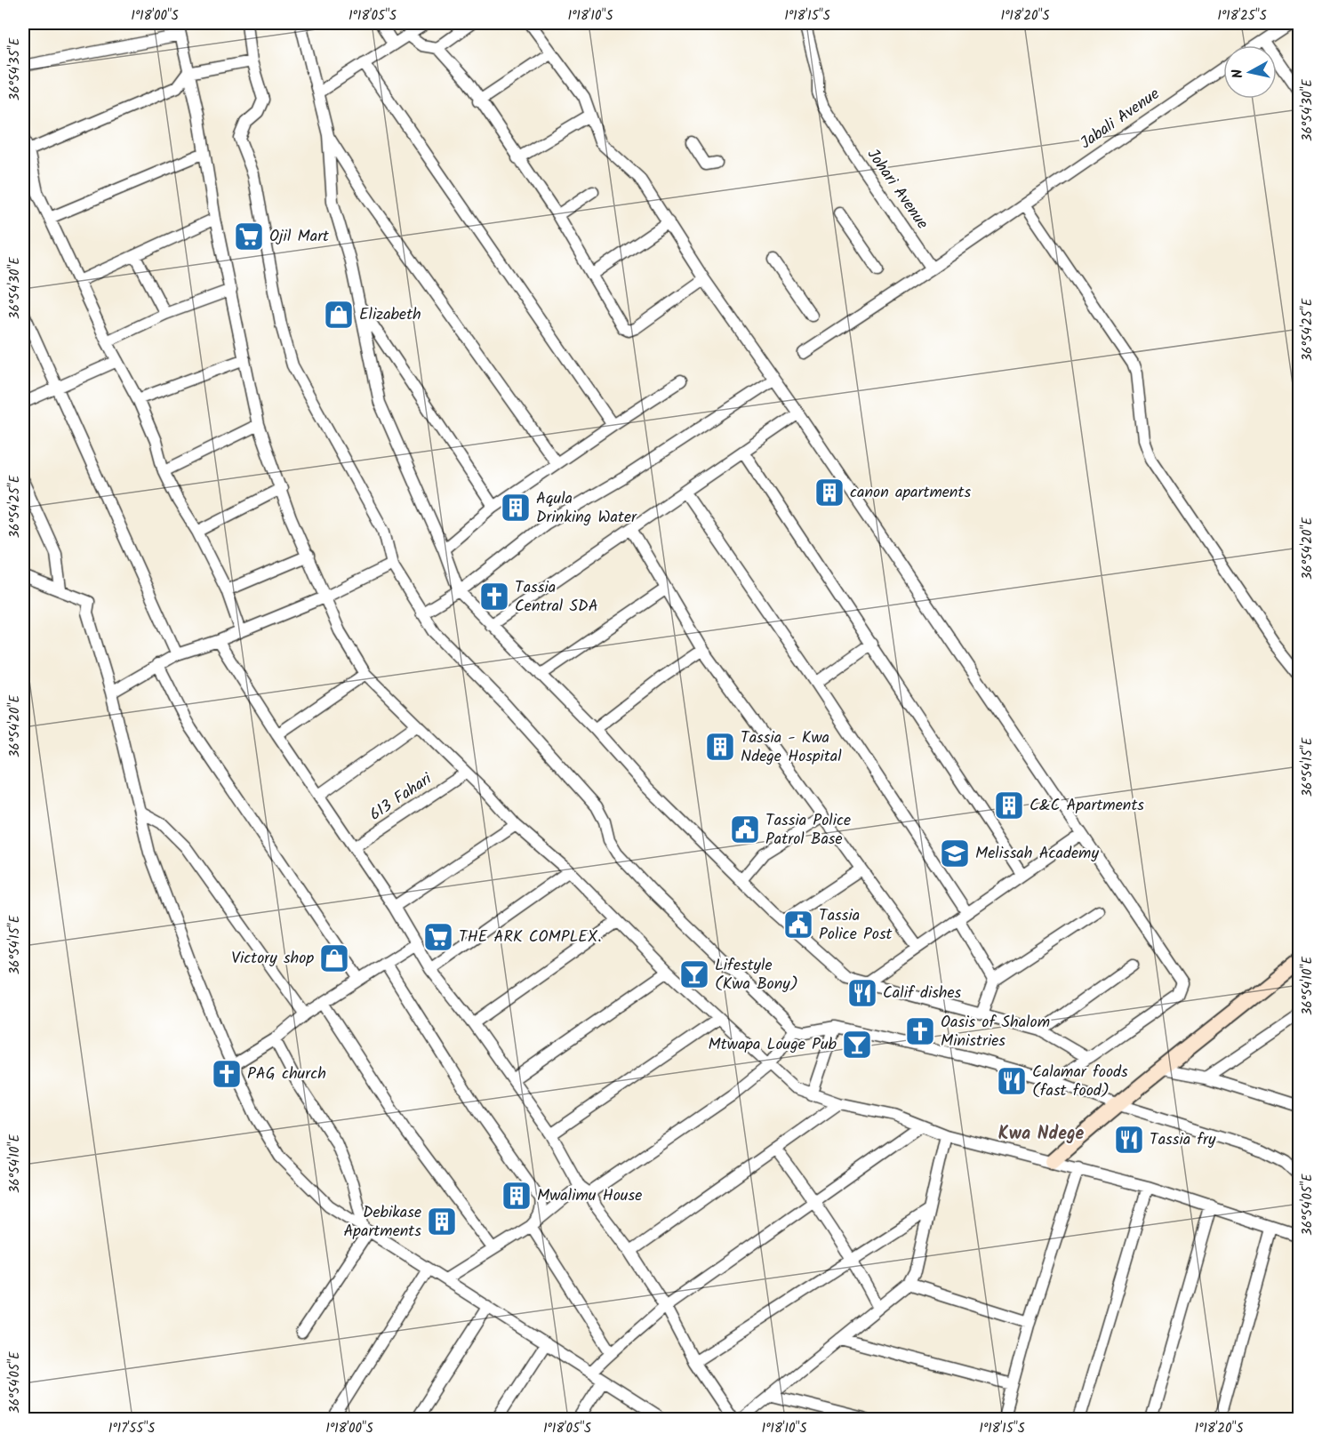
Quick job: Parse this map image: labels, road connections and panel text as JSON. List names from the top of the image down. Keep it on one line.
{"streets":{"street":["Jabali Avenue","Johari Avenue","613 Fahari"]},"districts":["Kwa Ndege"],"places":{"supermarket":["Ojil Mart","THE ARK COMPLEX."],"shop":["Elizabeth","Victory shop"],"building":["canon apartments","Aqula Drinking Water","Tassia - Kwa Ndege Hospital","C&C Apartments","Mwalimu House","Debikase Apartments"],"church":["Tassia Central SDA","Oasis of Shalom Ministries","PAG church"],"public building":["Tassia Police Patrol Base","Tassia Police Post"],"school or university":["Melissah Academy"],"bar":["Lifestyle (Kwa Bony)","Mtwapa Louge Pub"],"restaurant":["Calif dishes","Calamar foods (fast food)","Tassia fry"]},"north":"left","coordinates":["1°18'00\"S","1°18'05\"S","1°18'10\"S","1°18'15\"S","1°18'20\"S","1°18'25\"S","36°54'35\"E","36°54'30\"E","36°54'25\"E","36°54'20\"E","36°54'15\"E","36°54'10\"E","36°54'05\"E","1°17'55\"S"]}
